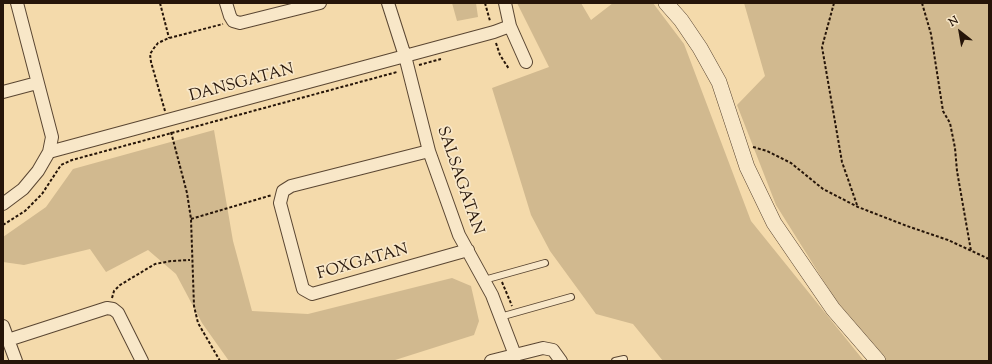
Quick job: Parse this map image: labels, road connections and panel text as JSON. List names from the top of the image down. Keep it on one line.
{"streets":{"street":["DANSGATAN","SALSAGATAN","FOXGATAN"]},"crossings":[["DANSGATAN","SALSAGATAN"],["SALSAGATAN","FOXGATAN"]],"north":"top left"}
